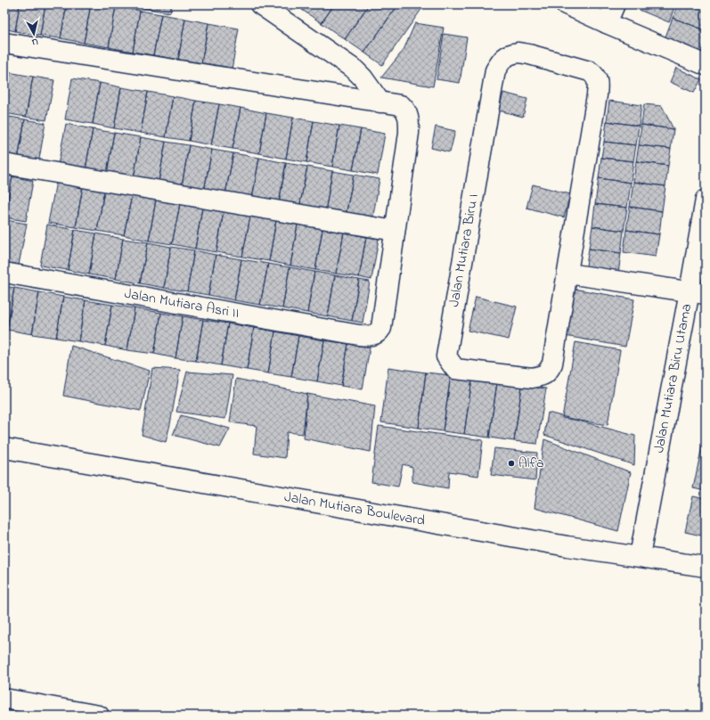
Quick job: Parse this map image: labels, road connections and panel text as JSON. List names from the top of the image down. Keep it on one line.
{"streets":{"street":["Jalan Mutiara Biru I","Jalan Mutiara Asri II","Jalan Mutiara Biru Utama","Jalan Mutiara Boulevard"]},"crossings":[["Jalan Mutiara Biru Utama","Jalan Mutiara Boulevard"]],"places":["Alfa"],"north":"bottom"}
